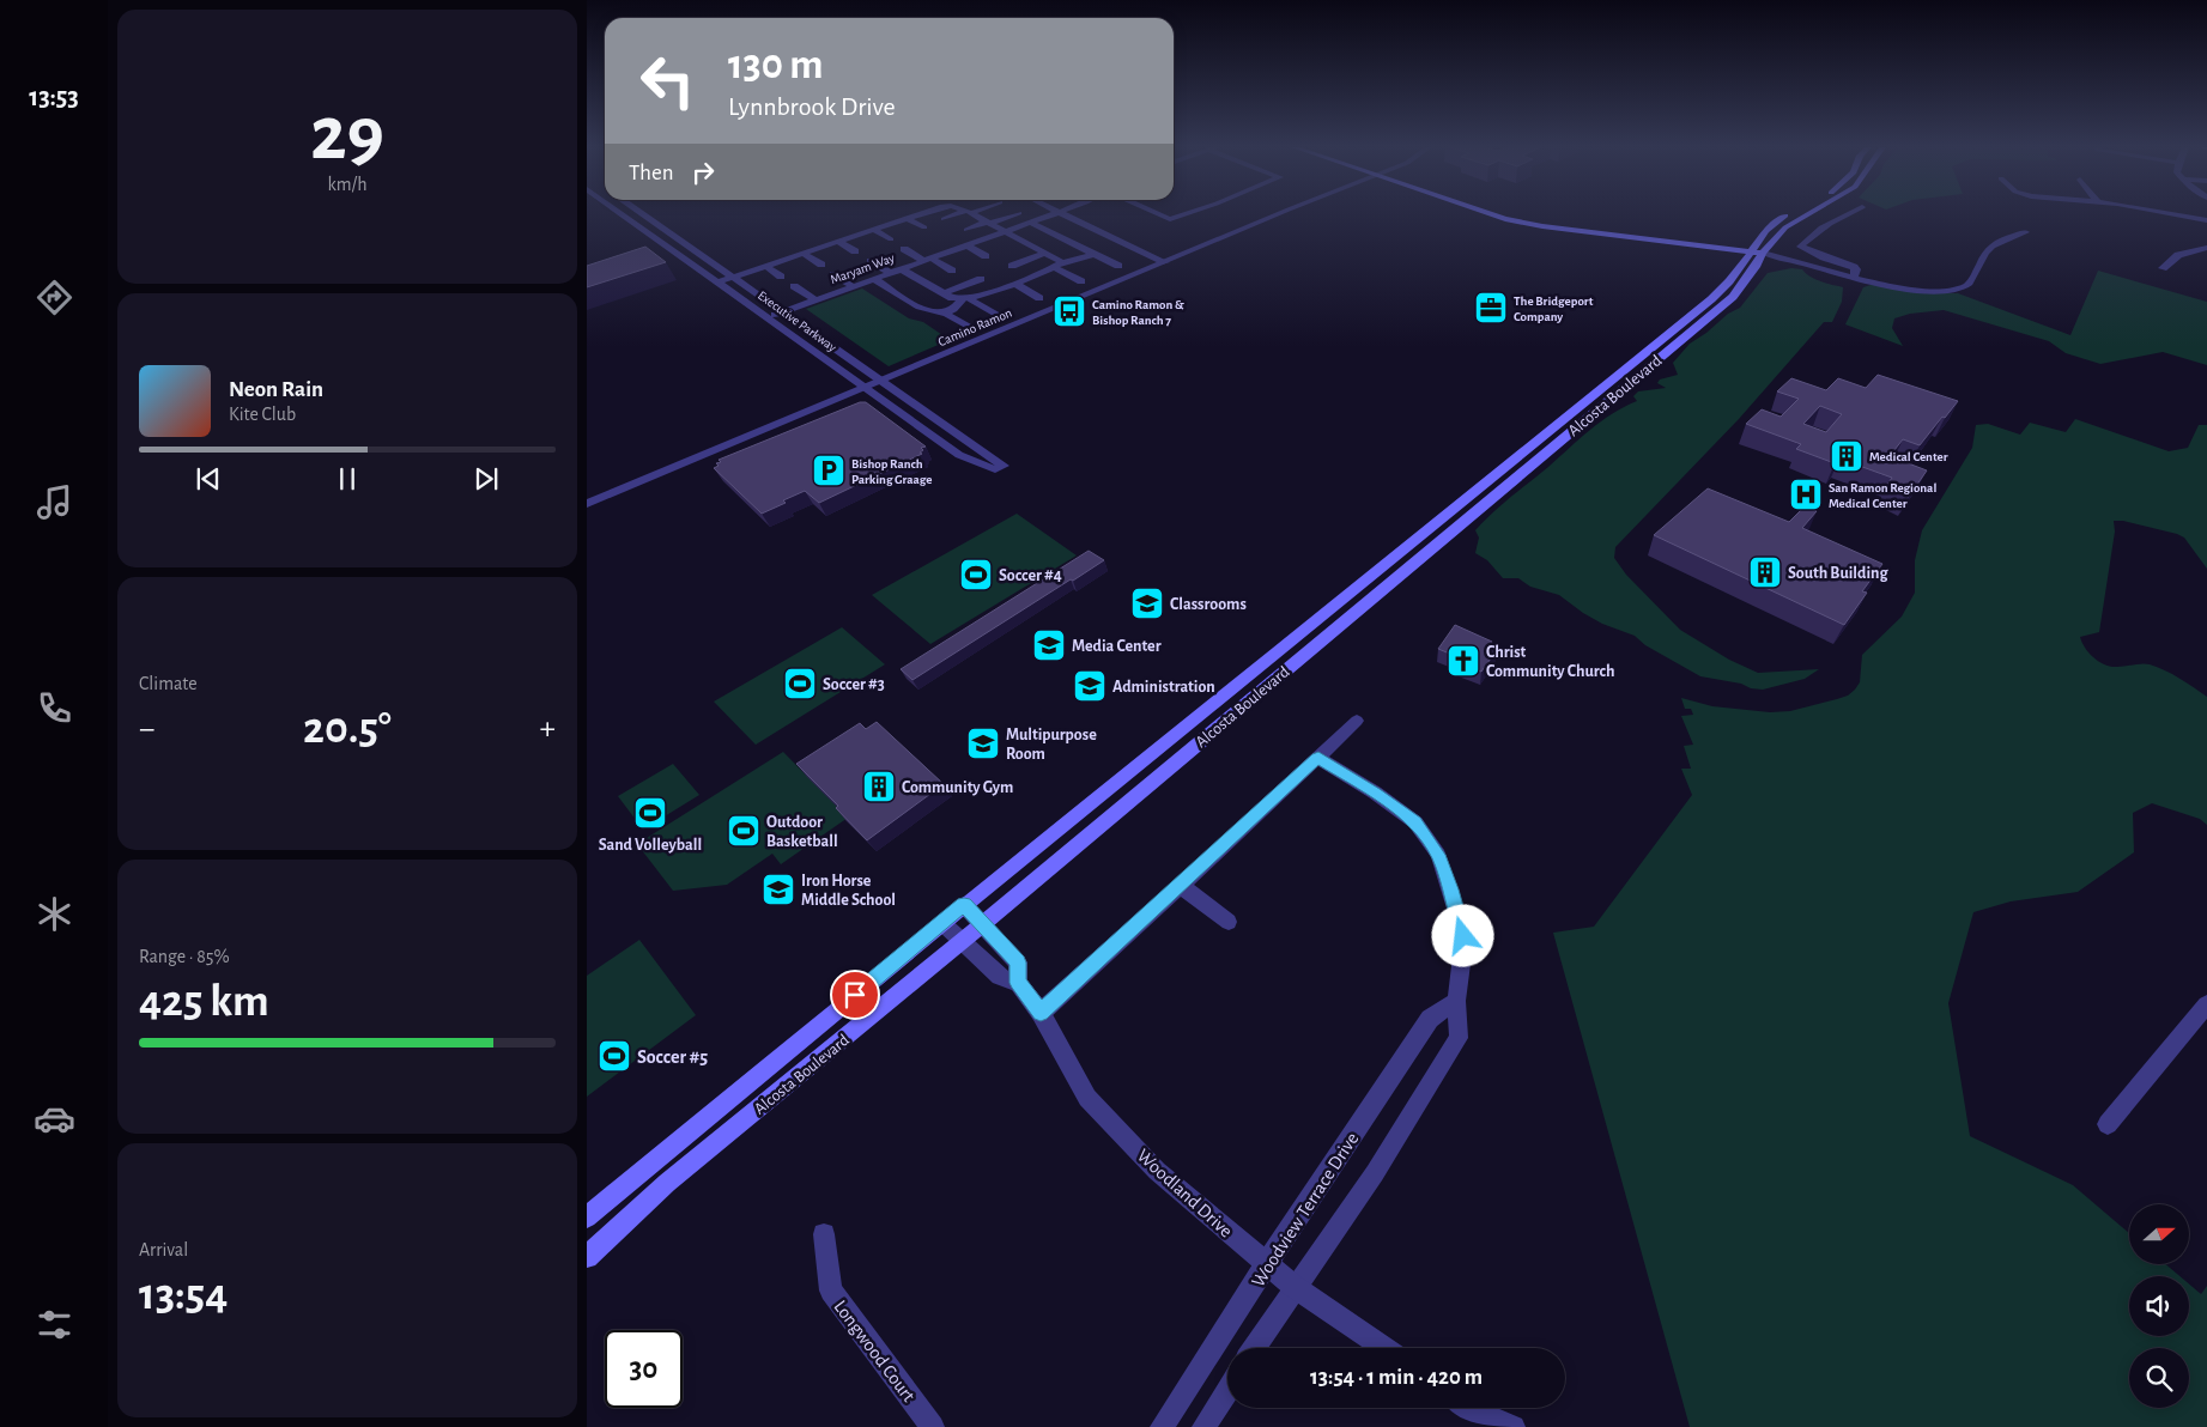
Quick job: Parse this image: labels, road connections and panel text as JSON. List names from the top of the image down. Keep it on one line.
{"streets":{"main road":["Alcosta Boulevard"],"street":["Maryam Way","Executive Parkway","Camino Ramon","Woodland Drive","Woodview Terrace Drive","Longwood Court"]},"crossings":[["Maryam Way","Executive Parkway"],["Executive Parkway","Camino Ramon"],["Alcosta Boulevard","Woodland Drive"],["Woodland Drive","Woodview Terrace Drive"]],"places":{"office":["The Bridgeport Company"],"bus stop":["Camino Ramon & Bishop Ranch 7"],"building":["Medical Center","South Building","Community Gym"],"parking":["Bishop Ranch Parking Graage"],"hospital":["San Ramon Regional Medical Center"],"sports":["Soccer #4","Soccer #3","Sand Volleyball","Outdoor Basketball","Soccer #5"],"school or university":["Classrooms","Media Center","Administration","Multipurpose Room","Iron Horse Middle School"],"church":["Christ Community Church"]},"north":"right","page":{"tabs":"13:53","tile":[["29","km/h"],"Climate",["Range · 85%","425 km"],["Arrival","13:54"]],"turn":["130 m","Lynnbrook Drive"],"then":"Then","song":["Neon Rain","Kite Club"],"heat":["−","20.5°","+"],"limit":"30","trip":"13:54 · 1 min · 420 m"}}
